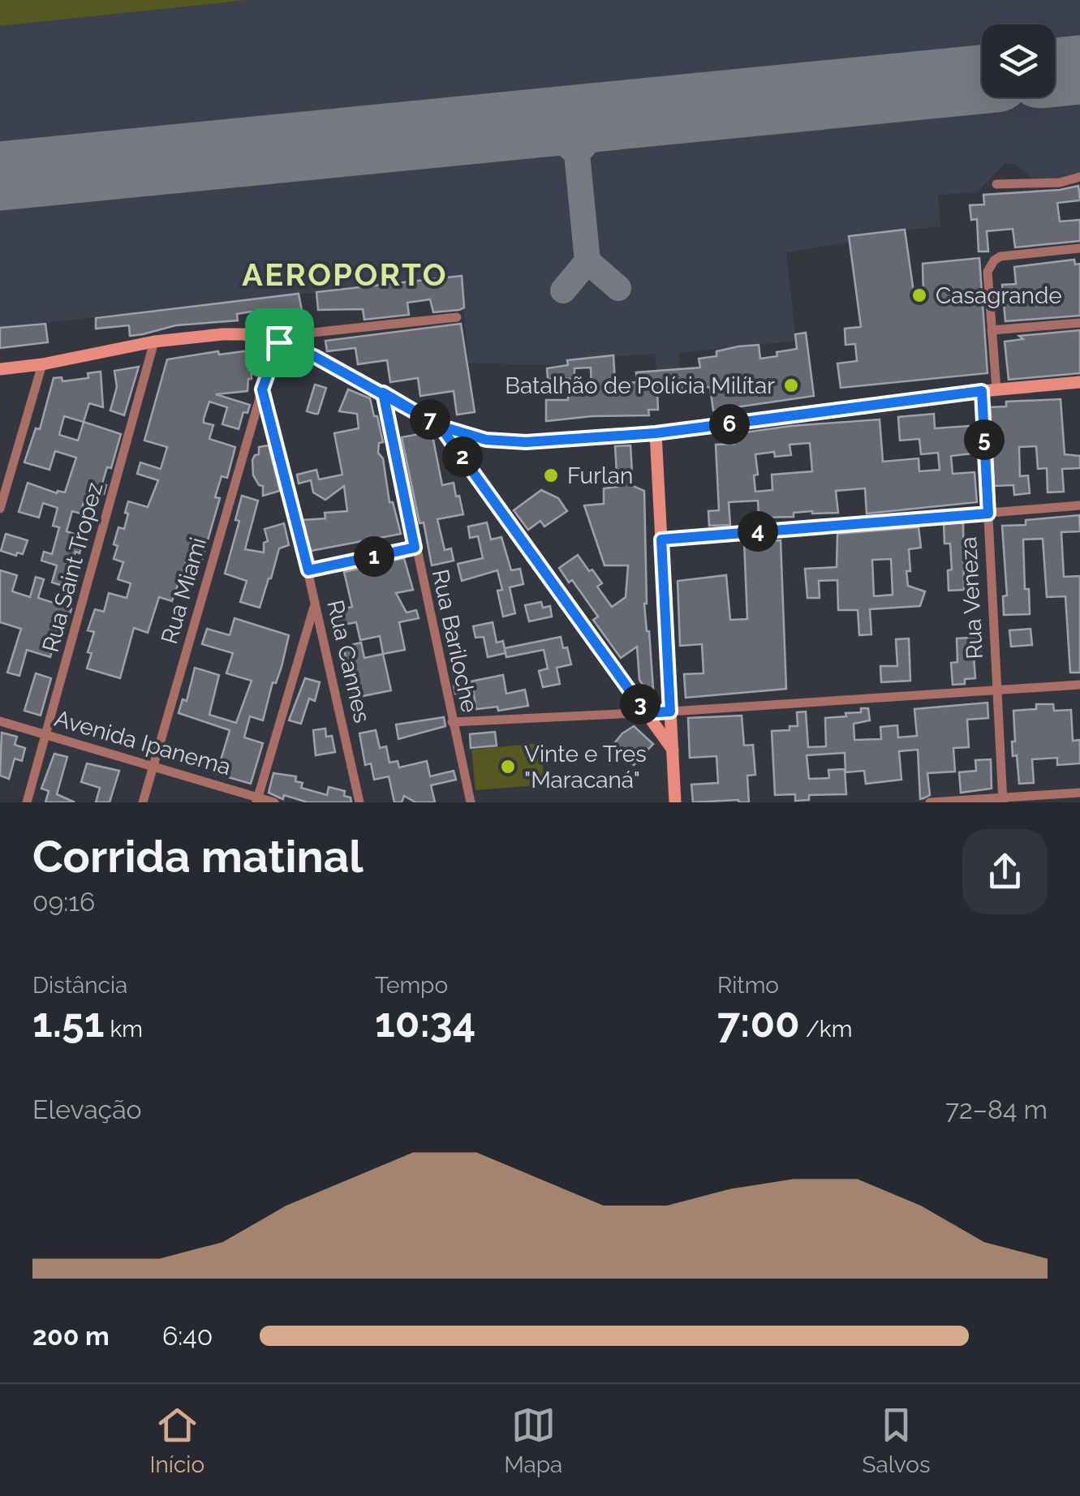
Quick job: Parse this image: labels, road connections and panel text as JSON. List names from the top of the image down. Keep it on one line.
{"streets":{"street":["Rua Saint Tropez","Rua Miami","Rua Veneza","Rua Bariloche","Rua Cannes","Avenida Ipanema"]},"crossings":[["Rua Saint Tropez","Avenida Ipanema"],["Rua Miami","Rua Cannes"],["Rua Miami","Avenida Ipanema"]],"districts":["AEROPORTO"],"places":["Casagrande","Batalhão de Polícia Milítar","Furlan","Vinte e Tres \"Maracaná\""],"page":{"pins":["7","6","5","2","4","1","3"],"heading":["Corrida matinal","09:16"],"stats":[["Distância","1.51 km"],["Tempo","10:34"],["Ritmo","7:00 /km"]],"chart":["Elevação","72–84 m"],"list":[{"name":"200 m","note":"6:40"}],"tabs":["Início","Mapa","Salvos"]}}
